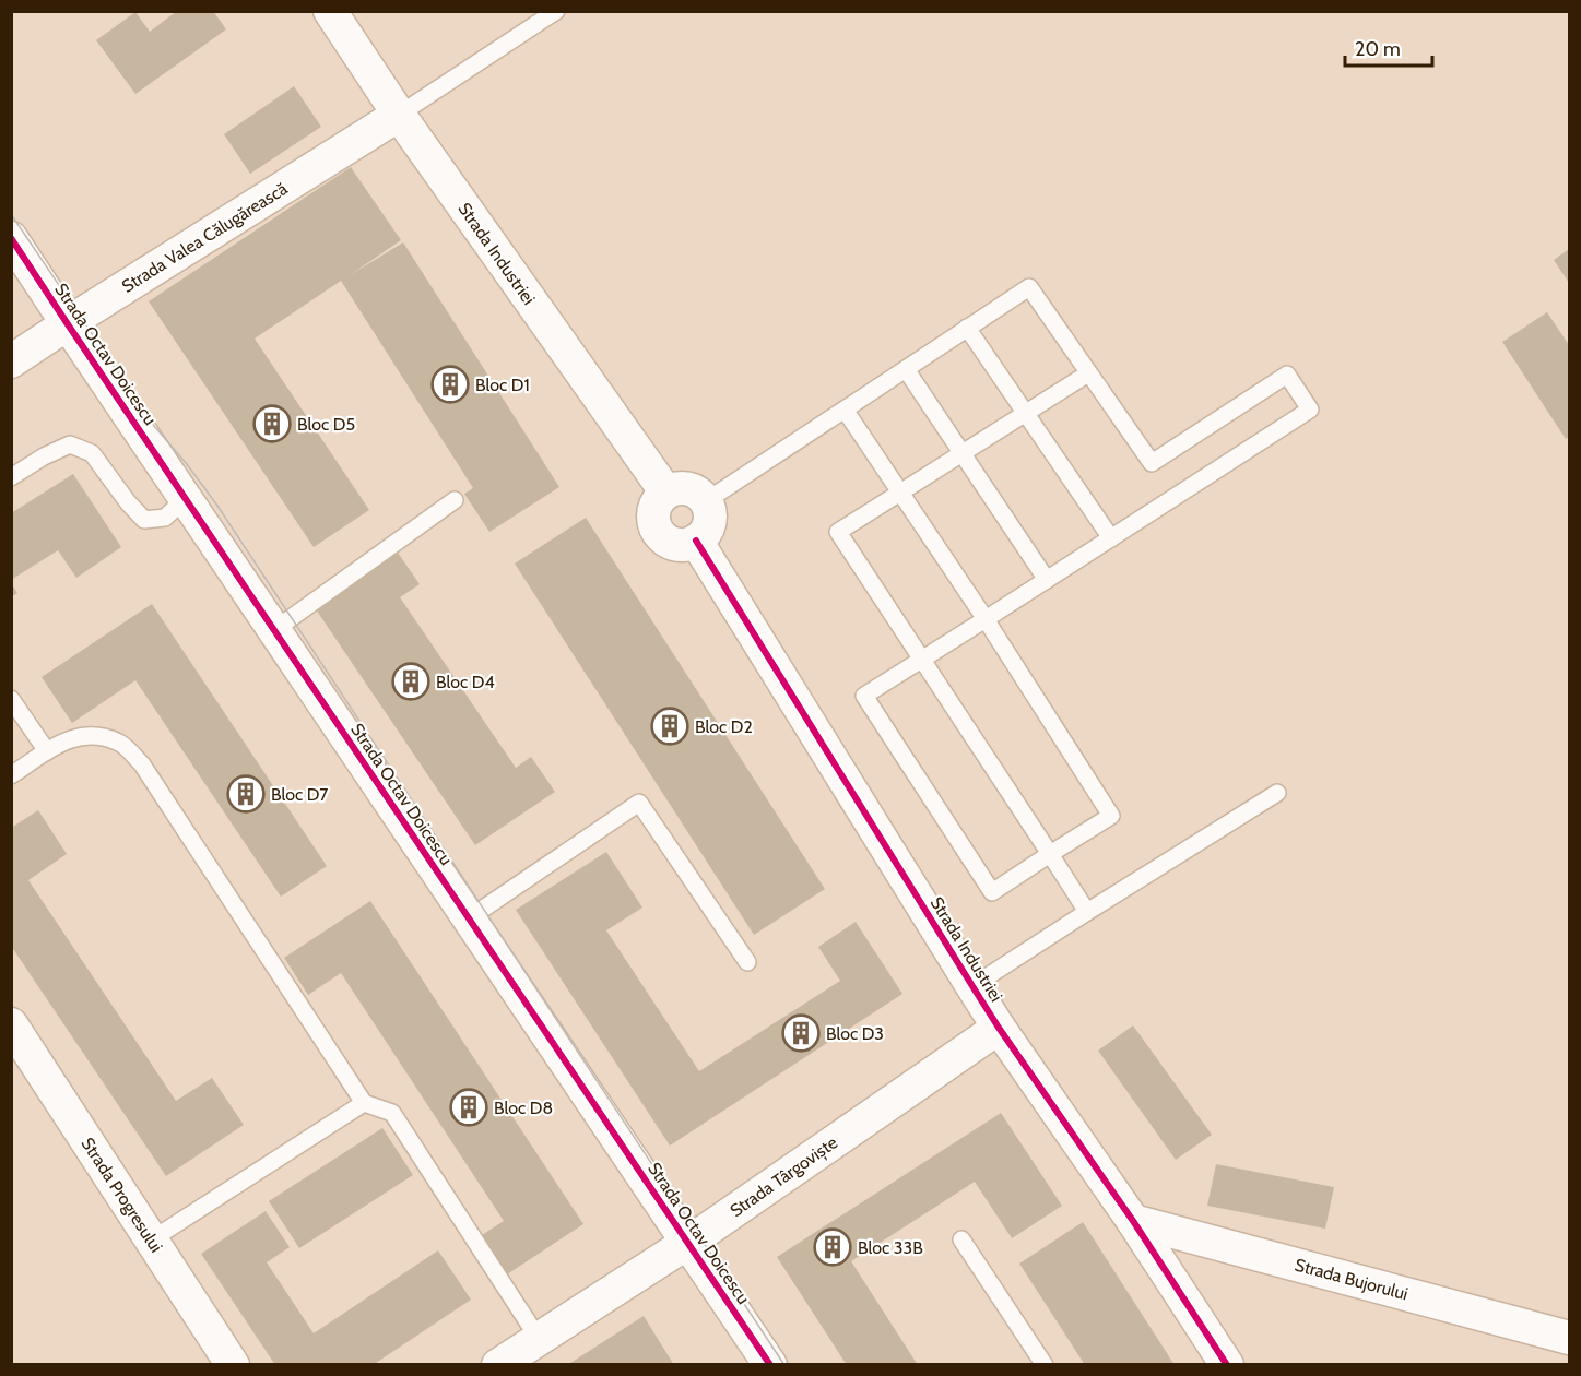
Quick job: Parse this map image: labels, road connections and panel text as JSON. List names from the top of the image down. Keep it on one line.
{"streets":{"street":["Strada Valea Călugărească","Strada Industriei","Strada Octav Doicescu","Strada Târgoviște","Strada Progresului","Strada Bujorului"]},"crossings":[["Strada Valea Călugărească","Strada Industriei"],["Strada Valea Călugărească","Strada Octav Doicescu"],["Strada Industriei","Strada Târgoviște"],["Strada Industriei","Strada Bujorului"],["Strada Octav Doicescu","Strada Târgoviște"]],"places":{"building":["Bloc D1","Bloc D5","Bloc D4","Bloc D2","Bloc D7","Bloc D3","Bloc D8","Bloc 33B"]},"scale_bar":"20 m"}
